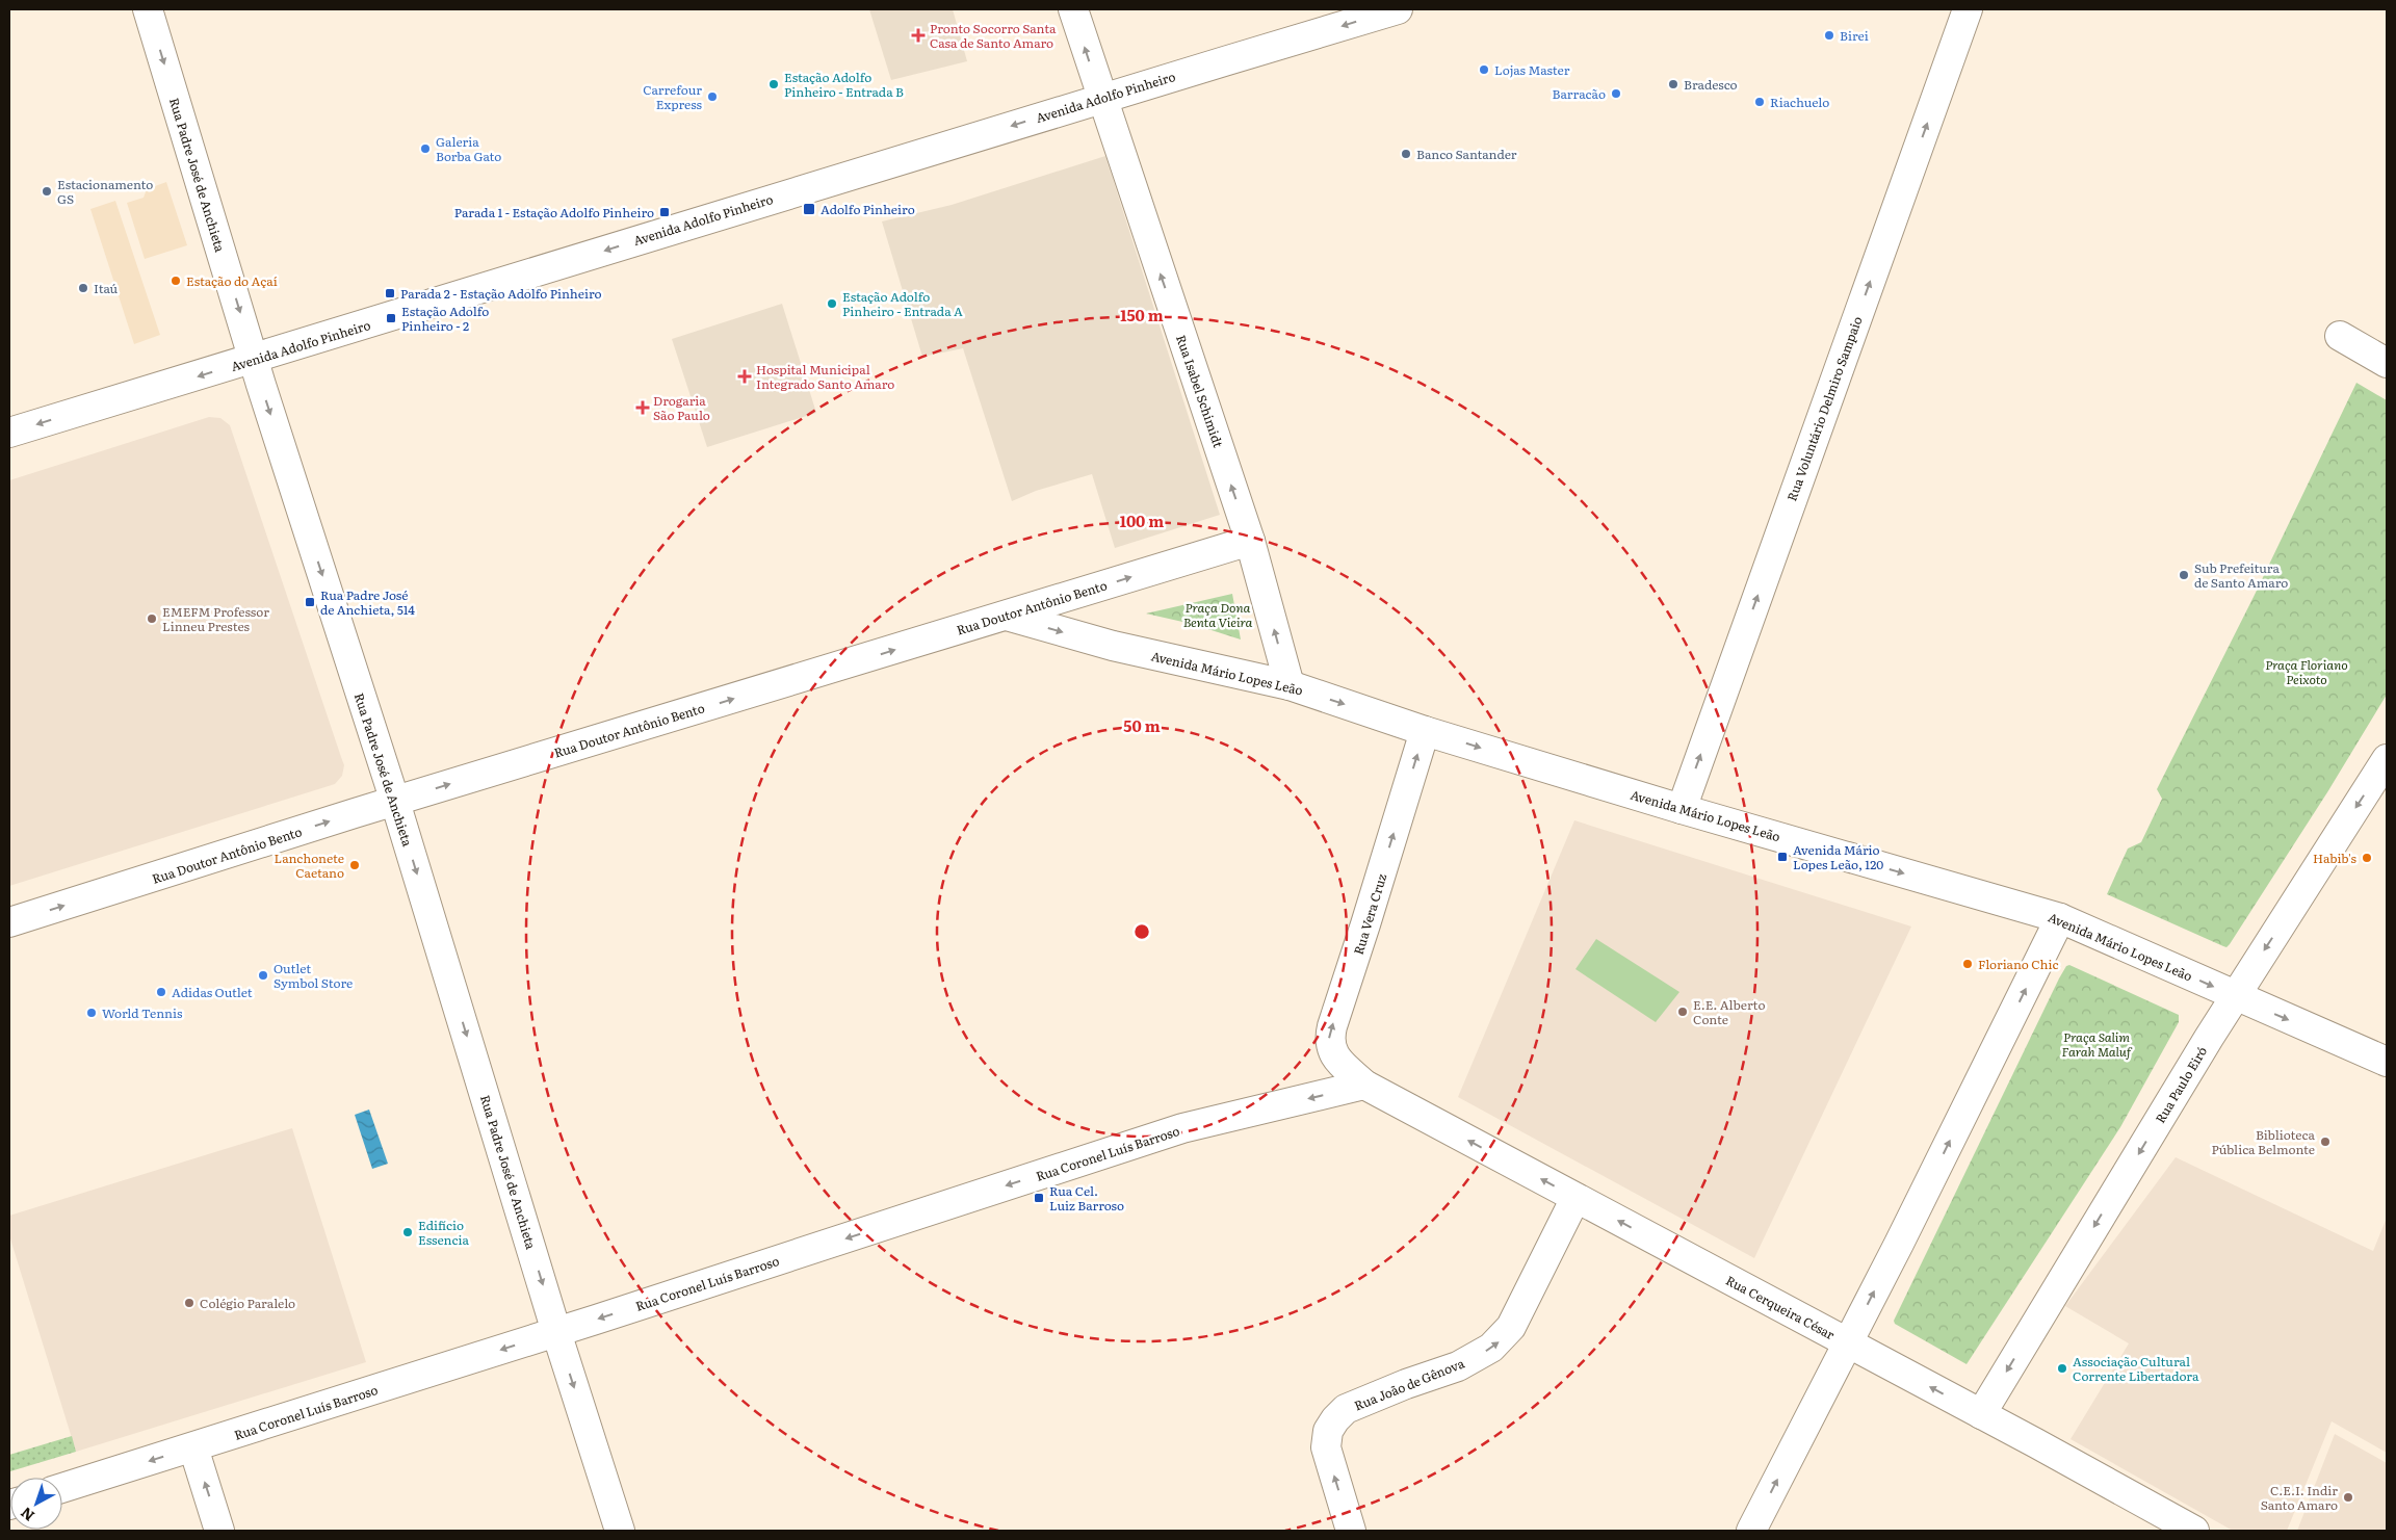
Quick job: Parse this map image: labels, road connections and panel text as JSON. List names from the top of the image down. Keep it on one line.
{"streets":{"street":["Avenida Adolfo Pinheiro","Rua Padre José de Anchieta","Rua Isabel Schimidt","Rua Voluntário Delmiro Sampaio","Rua Doutor Antônio Bento","Avenida Mário Lopes Leão","Rua Vera Cruz","Rua Paulo Eiró","Rua Coronel Luís Barroso","Rua Cerqueira César","Rua João de Gênova"]},"crossings":[["Avenida Adolfo Pinheiro","Rua Padre José de Anchieta"],["Avenida Adolfo Pinheiro","Rua Isabel Schimidt"],["Rua Padre José de Anchieta","Rua Doutor Antônio Bento"],["Rua Padre José de Anchieta","Rua Coronel Luís Barroso"],["Rua Isabel Schimidt","Rua Doutor Antônio Bento"],["Rua Isabel Schimidt","Avenida Mário Lopes Leão"],["Rua Voluntário Delmiro Sampaio","Avenida Mário Lopes Leão"],["Rua Doutor Antônio Bento","Avenida Mário Lopes Leão"],["Avenida Mário Lopes Leão","Rua Vera Cruz"],["Avenida Mário Lopes Leão","Rua Paulo Eiró"],["Rua Vera Cruz","Rua Coronel Luís Barroso"],["Rua Vera Cruz","Rua Cerqueira César"],["Rua Paulo Eiró","Rua Cerqueira César"],["Rua Coronel Luís Barroso","Rua Cerqueira César"],["Rua Cerqueira César","Rua João de Gênova"]],"one_way":["Avenida Adolfo Pinheiro","Rua Padre José de Anchieta","Rua Isabel Schimidt","Rua Voluntário Delmiro Sampaio","Rua Doutor Antônio Bento","Avenida Mário Lopes Leão","Rua Vera Cruz","Rua Coronel Luís Barroso","Rua Cerqueira César","Rua João de Gênova"],"parks":["Praça Dona Benta Vieira","Praça Floriano Peixoto","Praça Salim Farah Maluf"],"places":{"health":["Pronto Socorro Santa Casa de Santo Amaro","Hospital Municipal Integrado Santo Amaro","Drogaria São Paulo"],"other":["Birei","Lojas Master","Estação Adolfo Pinheiro - Entrada B","Bradesco","Barracão","Carrefour Express","Riachuelo","Galeria Borba Gato","Banco Santander","Estacionamento GS","Estação do Açaí","Itaú","Estação Adolfo Pinheiro - Entrada A","Sub Prefeitura de Santo Amaro","EMEFM Professor Linneu Prestes","Habib's","Lanchonete Caetano","Floriano Chic","Outlet Symbol Store","Adidas Outlet","E.E. Alberto Conte","World Tennis","Biblioteca Pública Belmonte","Edifício Essencia","Colégio Paralelo","Associação Cultural Corrente Libertadora","C.E.I. Indir Santo Amaro"],"transit":["Adolfo Pinheiro","Parada 1 - Estação Adolfo Pinheiro","Parada 2 - Estação Adolfo Pinheiro","Estação Adolfo Pinheiro - 2","Rua Padre José de Anchieta, 514","Avenida Mário Lopes Leão, 120","Rua Cel. Luiz Barroso"]},"north":"bottom left","rings":["150 m","100 m","50 m"]}
